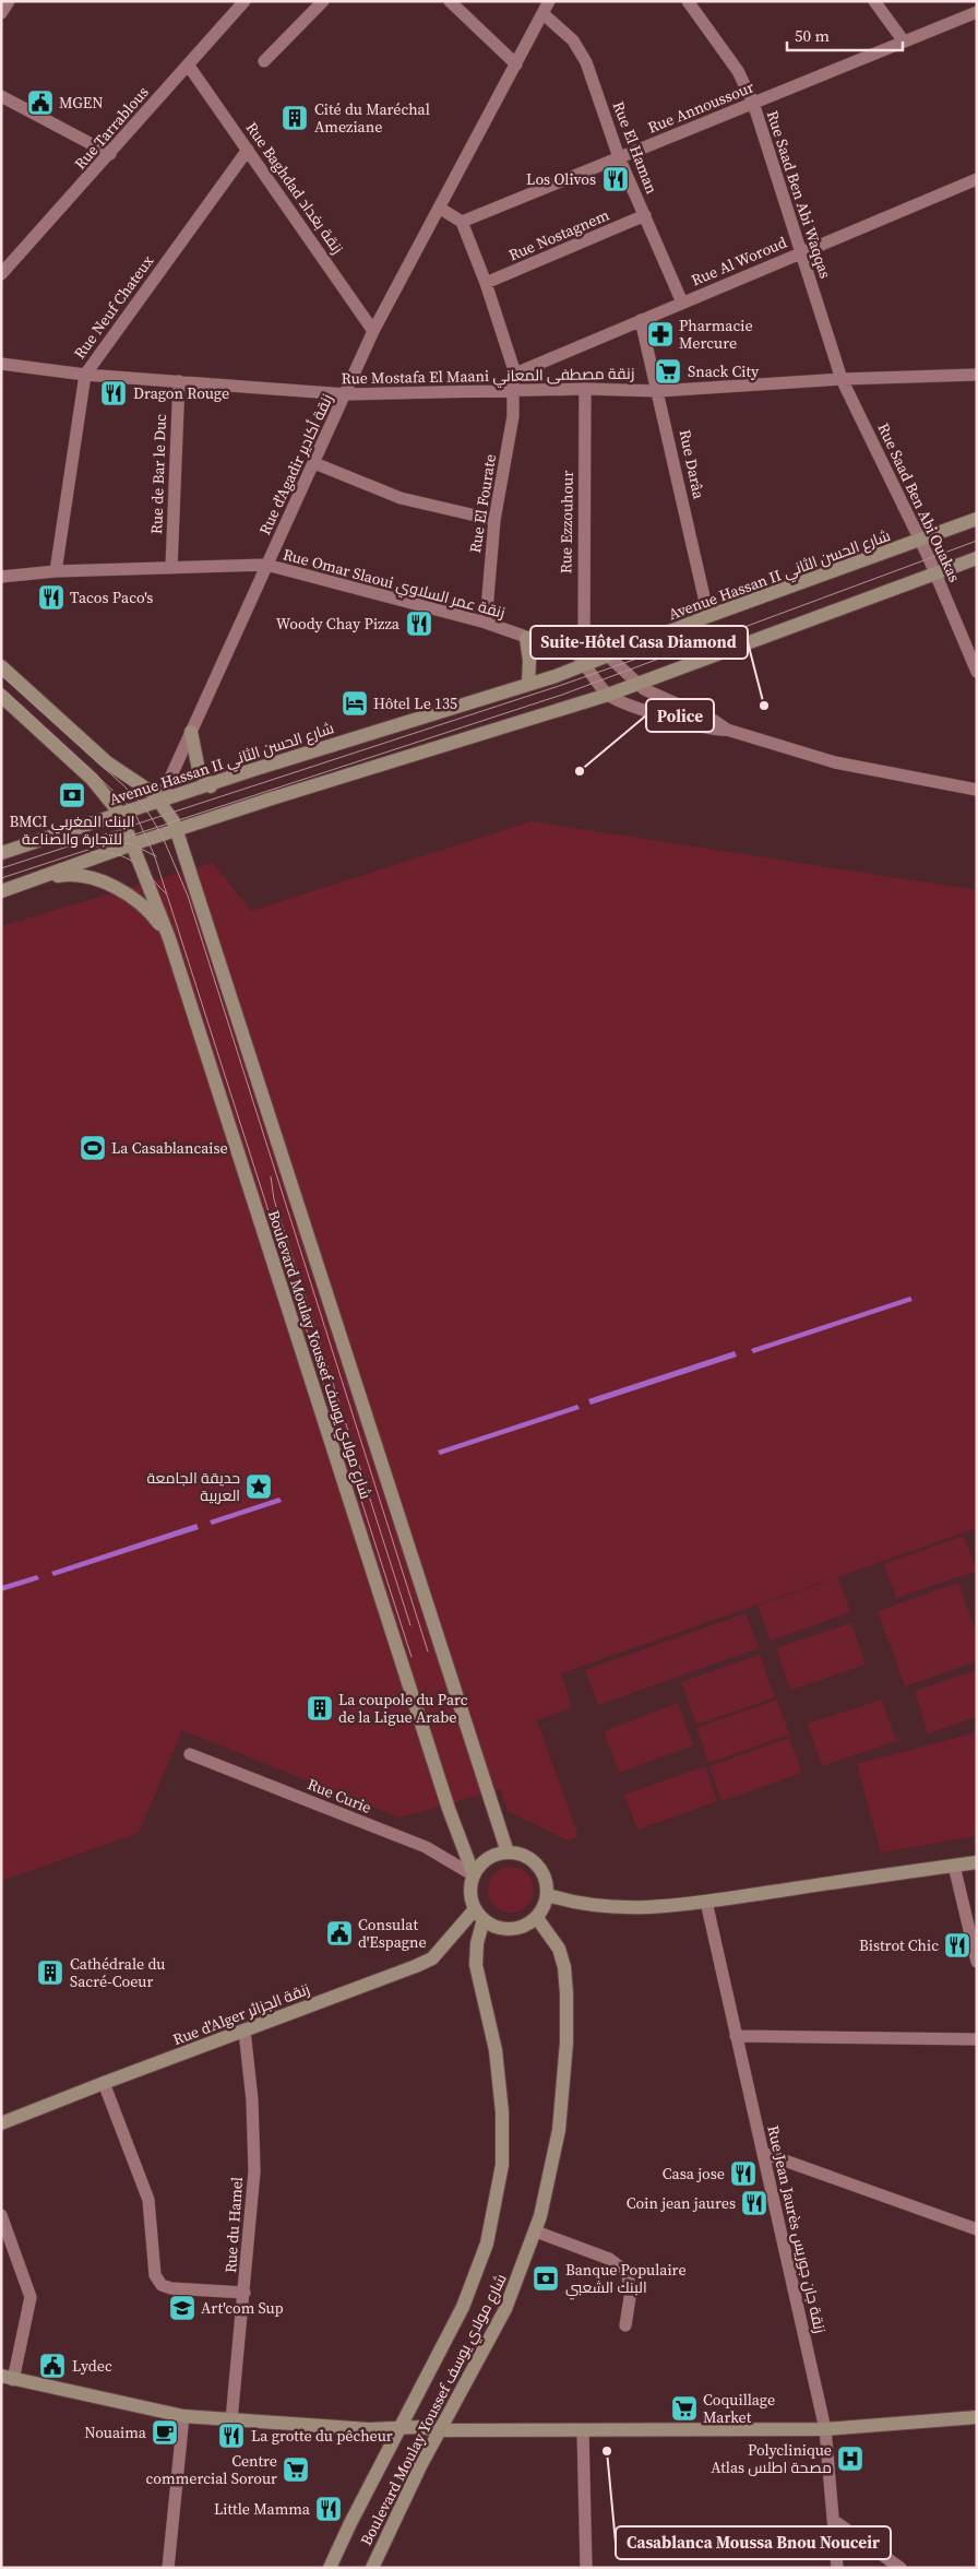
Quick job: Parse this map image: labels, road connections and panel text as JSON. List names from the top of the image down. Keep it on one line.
{"streets":{"main road":["Avenue Hassan II شارع الحسن الثاني","Boulevard Moulay Youssef شارع مولاي يوسف","Rue d'Alger زنقة الجزائر"],"street":["Rue Annoussour","Rue Tarrablous","Rue El Haman","Rue Baghdad زنقة بغداد","Rue Saad Ben Abi Waqqas","Rue Nostagnem","Rue Al Woroud","Rue Neuf Chateux","Rue Mostafa El Maani زنقة مصطفى المعاني","Rue d'Agadir زنقة أكادير","Rue Darâa","Rue de Bar le Duc","Rue Saad Ben Abi Ouakas","Rue El Fourate","Rue Ezzouhour","Rue Omar Slaoui زنقة عمر السلاوي","Rue Curie","Rue du Hamel","Rue Jean Jaurès زنقة جان جوريس"]},"crossings":[["Rue Annoussour","Rue El Haman"],["Rue Annoussour","Rue Saad Ben Abi Waqqas"],["Rue Tarrablous","Rue Baghdad زنقة بغداد"],["Rue El Haman","Rue Nostagnem"],["Rue El Haman","Rue Al Woroud"],["Rue El Haman","Rue d'Agadir زنقة أكادير"],["Rue Baghdad زنقة بغداد","Rue Neuf Chateux"],["Rue Baghdad زنقة بغداد","Rue d'Agadir زنقة أكادير"],["Rue Saad Ben Abi Waqqas","Rue Al Woroud"],["Rue Saad Ben Abi Waqqas","Rue Mostafa El Maani زنقة مصطفى المعاني"],["Rue Saad Ben Abi Waqqas","Rue Saad Ben Abi Ouakas"],["Rue Al Woroud","Rue Darâa"],["Rue Al Woroud","Rue El Fourate"],["Rue Neuf Chateux","Rue Mostafa El Maani زنقة مصطفى المعاني"],["Rue Neuf Chateux","Rue Omar Slaoui زنقة عمر السلاوي"],["Rue Mostafa El Maani زنقة مصطفى المعاني","Rue d'Agadir زنقة أكادير"],["Rue Mostafa El Maani زنقة مصطفى المعاني","Rue Darâa"],["Rue Mostafa El Maani زنقة مصطفى المعاني","Rue de Bar le Duc"],["Rue Mostafa El Maani زنقة مصطفى المعاني","Rue Saad Ben Abi Ouakas"],["Rue Mostafa El Maani زنقة مصطفى المعاني","Rue El Fourate"],["Rue Mostafa El Maani زنقة مصطفى المعاني","Rue Ezzouhour"],["Rue d'Agadir زنقة أكادير","Avenue Hassan II شارع الحسن الثاني"],["Rue d'Agadir زنقة أكادير","Rue Omar Slaoui زنقة عمر السلاوي"],["Rue d'Agadir زنقة أكادير","Boulevard Moulay Youssef شارع مولاي يوسف"],["Rue Darâa","Avenue Hassan II شارع الحسن الثاني"],["Rue de Bar le Duc","Rue Omar Slaoui زنقة عمر السلاوي"],["Rue Saad Ben Abi Ouakas","Avenue Hassan II شارع الحسن الثاني"],["Rue El Fourate","Rue Omar Slaoui زنقة عمر السلاوي"],["Rue Ezzouhour","Avenue Hassan II شارع الحسن الثاني"],["Rue Ezzouhour","Rue Omar Slaoui زنقة عمر السلاوي"],["Avenue Hassan II شارع الحسن الثاني","Rue Omar Slaoui زنقة عمر السلاوي"],["Avenue Hassan II شارع الحسن الثاني","Boulevard Moulay Youssef شارع مولاي يوسف"],["Boulevard Moulay Youssef شارع مولاي يوسف","Rue Curie"],["Boulevard Moulay Youssef شارع مولاي يوسف","Rue d'Alger زنقة الجزائر"],["Rue Curie","Rue d'Alger زنقة الجزائر"],["Rue d'Alger زنقة الجزائر","Rue du Hamel"]],"places":{"public building":["MGEN","Consulat d'Espagne","Lydec"],"building":["Cité du Maréchal Ameziane","La coupole du Parc de la Ligue Arabe","Cathédrale du Sacré-Coeur"],"restaurant":["Los Olivos","Dragon Rouge","Tacos Paco's","Woody Chay Pizza","Bistrot Chic","Casa jose","Coin jean jaures","La grotte du pêcheur","Little Mamma"],"pharmacy":["Pharmacie Mercure"],"supermarket":["Snack City","Coquillage Market","Centre commercial Sorour"],"hotel":["Hôtel Le 135"],"other":["Suite-Hôtel Casa Diamond","Police","Casablanca Moussa Bnou Nouceir"],"bank":["BMCI البنك المغربي للتجارة والصناعة","Banque Populaire البنك الشعبي"],"sports":["La Casablancaise"],"place":["حديقة الجامعة العربية"],"school or university":["Art'com Sup"],"cafe":["Nouaima"],"hospital":["Polyclinique Atlas مصحة اطلس"]},"scale_bar":"50 m"}
